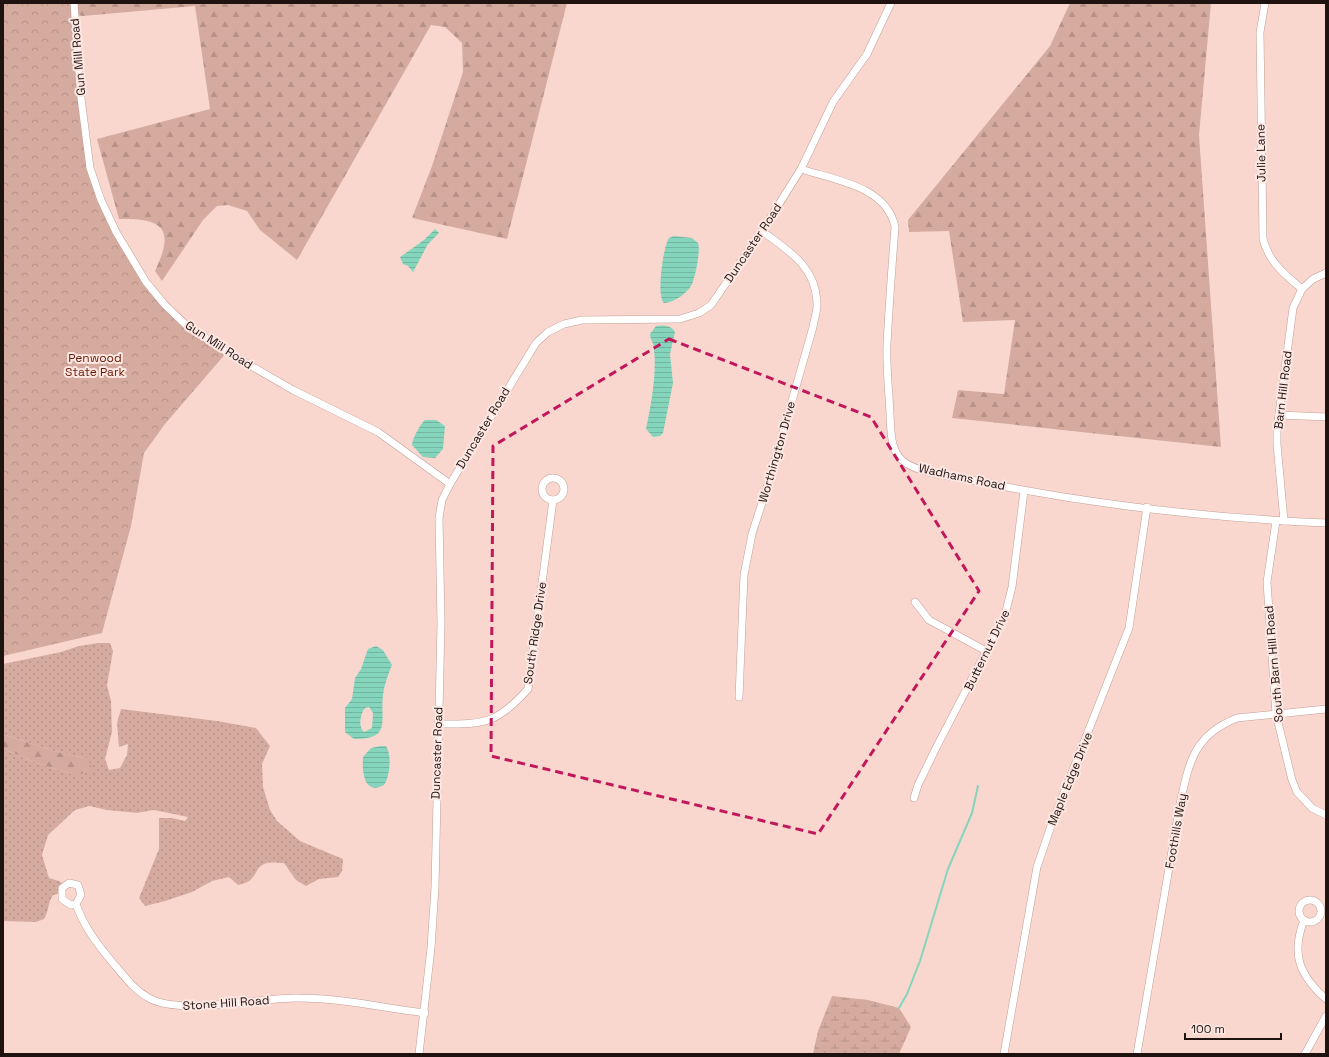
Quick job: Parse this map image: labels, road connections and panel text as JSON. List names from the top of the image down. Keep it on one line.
{"streets":{"street":["Gun Mill Road","Julie Lane","Duncaster Road","Barn Hill Road","Worthington Drive","Wadhams Road","South Ridge Drive","Butternut Drive","South Barn Hill Road","Maple Edge Drive","Foothills Way","Stone Hill Road"]},"crossings":[["Gun Mill Road","Duncaster Road"],["Julie Lane","Barn Hill Road"],["Duncaster Road","Worthington Drive"],["Duncaster Road","Wadhams Road"],["Duncaster Road","South Ridge Drive"],["Duncaster Road","Stone Hill Road"],["Barn Hill Road","Wadhams Road"],["Barn Hill Road","South Barn Hill Road"],["Wadhams Road","Butternut Drive"],["Wadhams Road","South Barn Hill Road"],["Wadhams Road","Maple Edge Drive"],["South Barn Hill Road","Foothills Way"]],"parks":["Penwood State Park"],"scale_bar":"100 m"}
